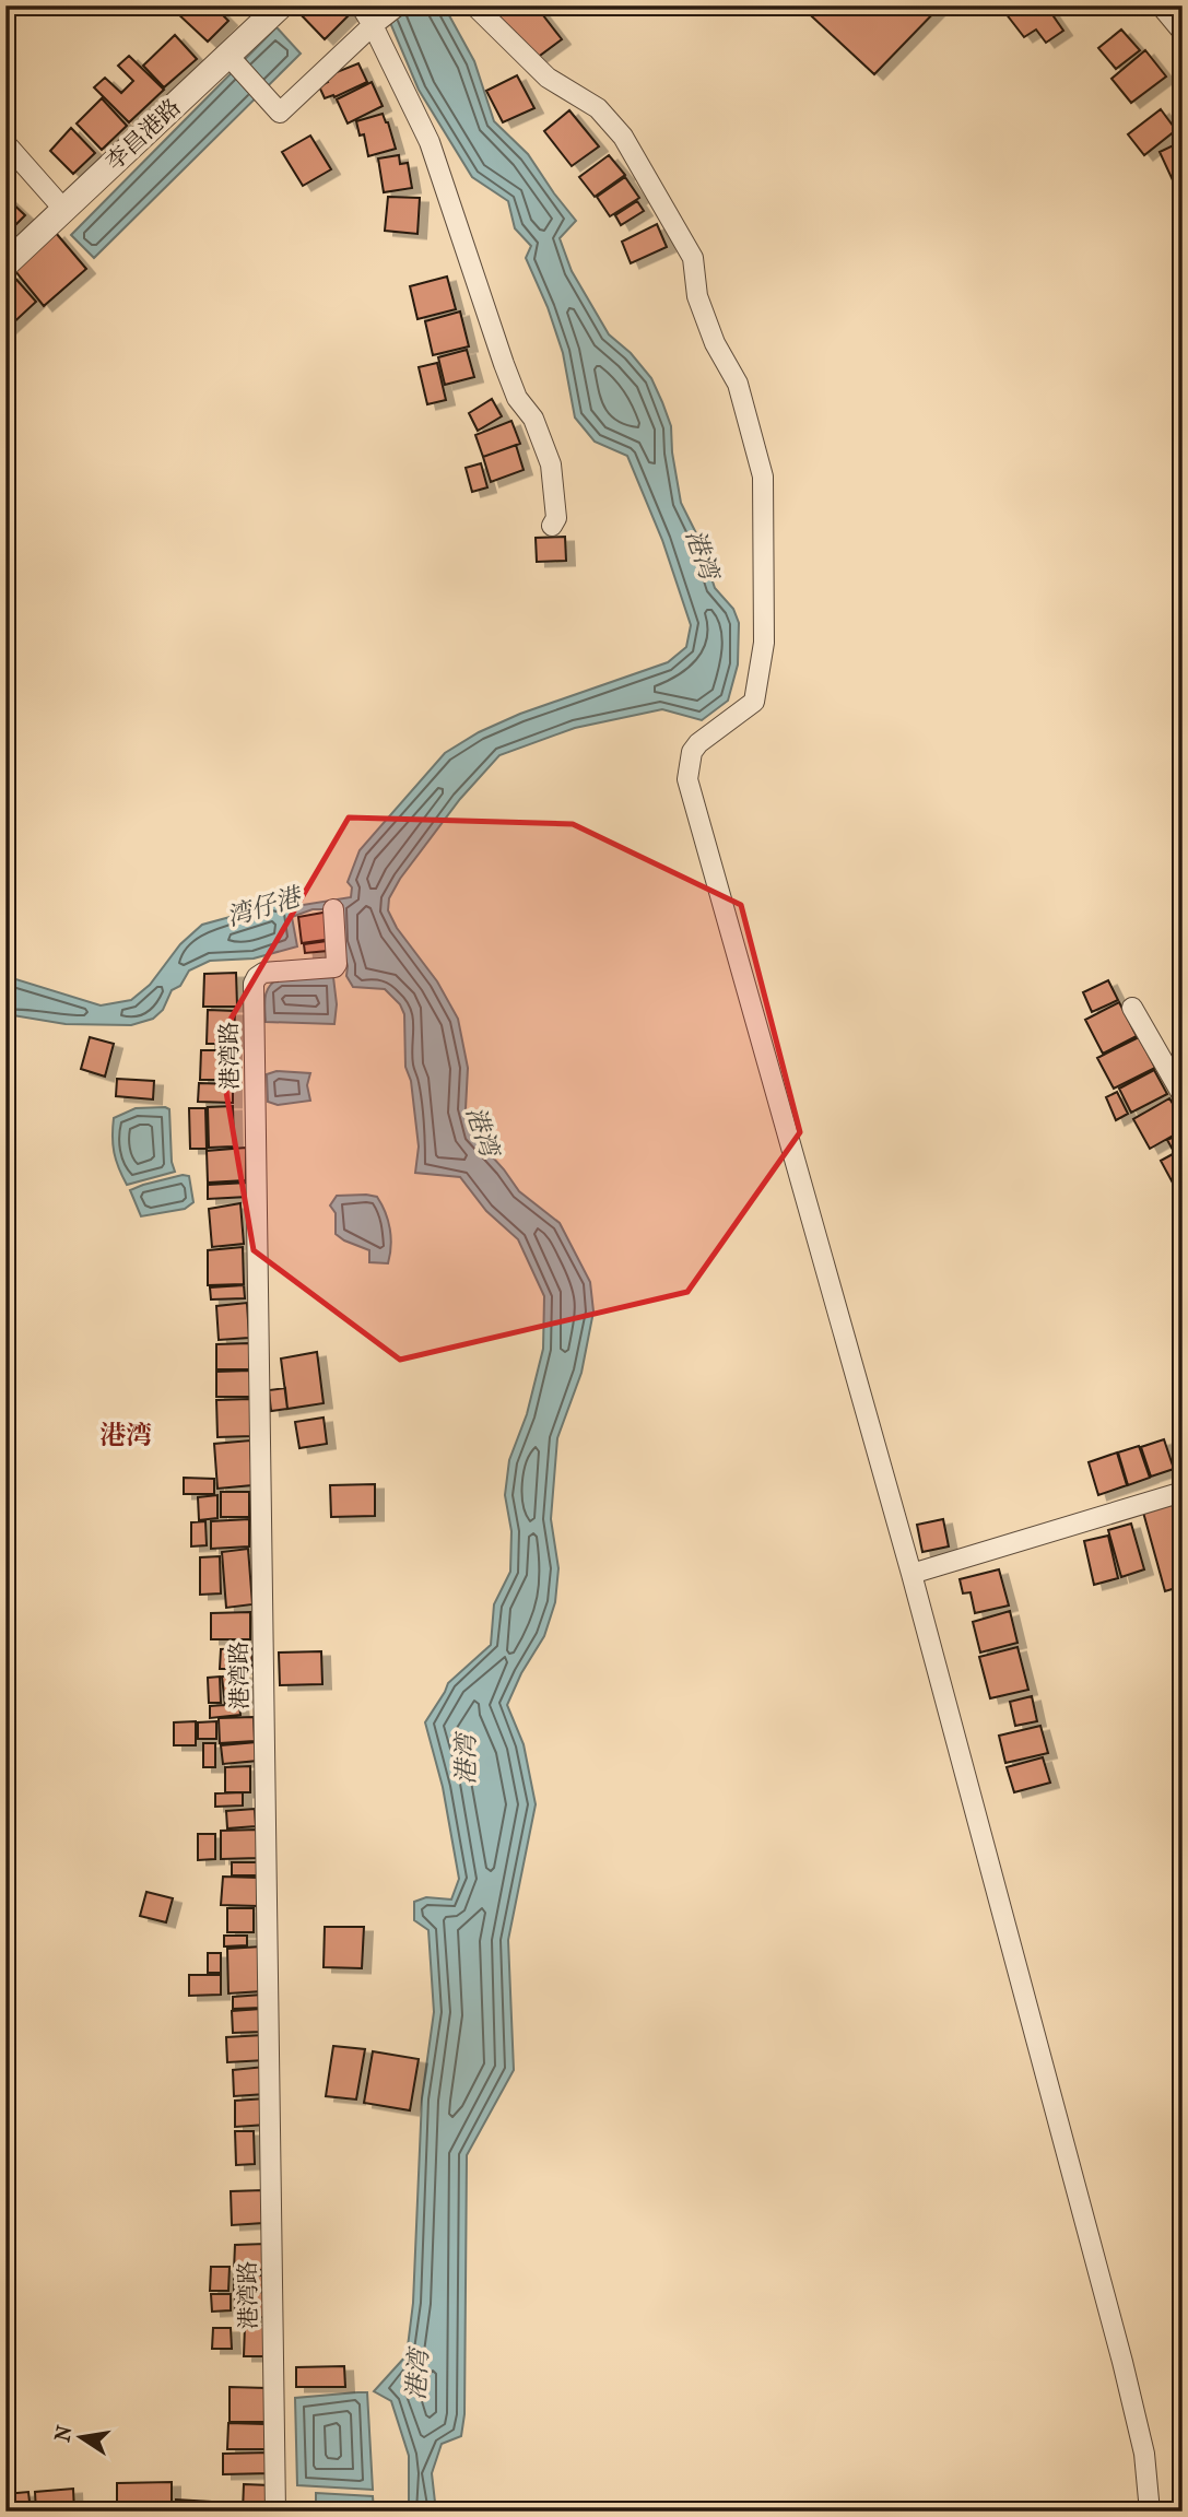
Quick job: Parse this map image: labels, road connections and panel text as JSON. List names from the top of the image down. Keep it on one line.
{"streets":{"street":["李昌港路","港湾路"]},"districts":["港湾"],"water":["港湾","湾仔港"],"north":"left"}
